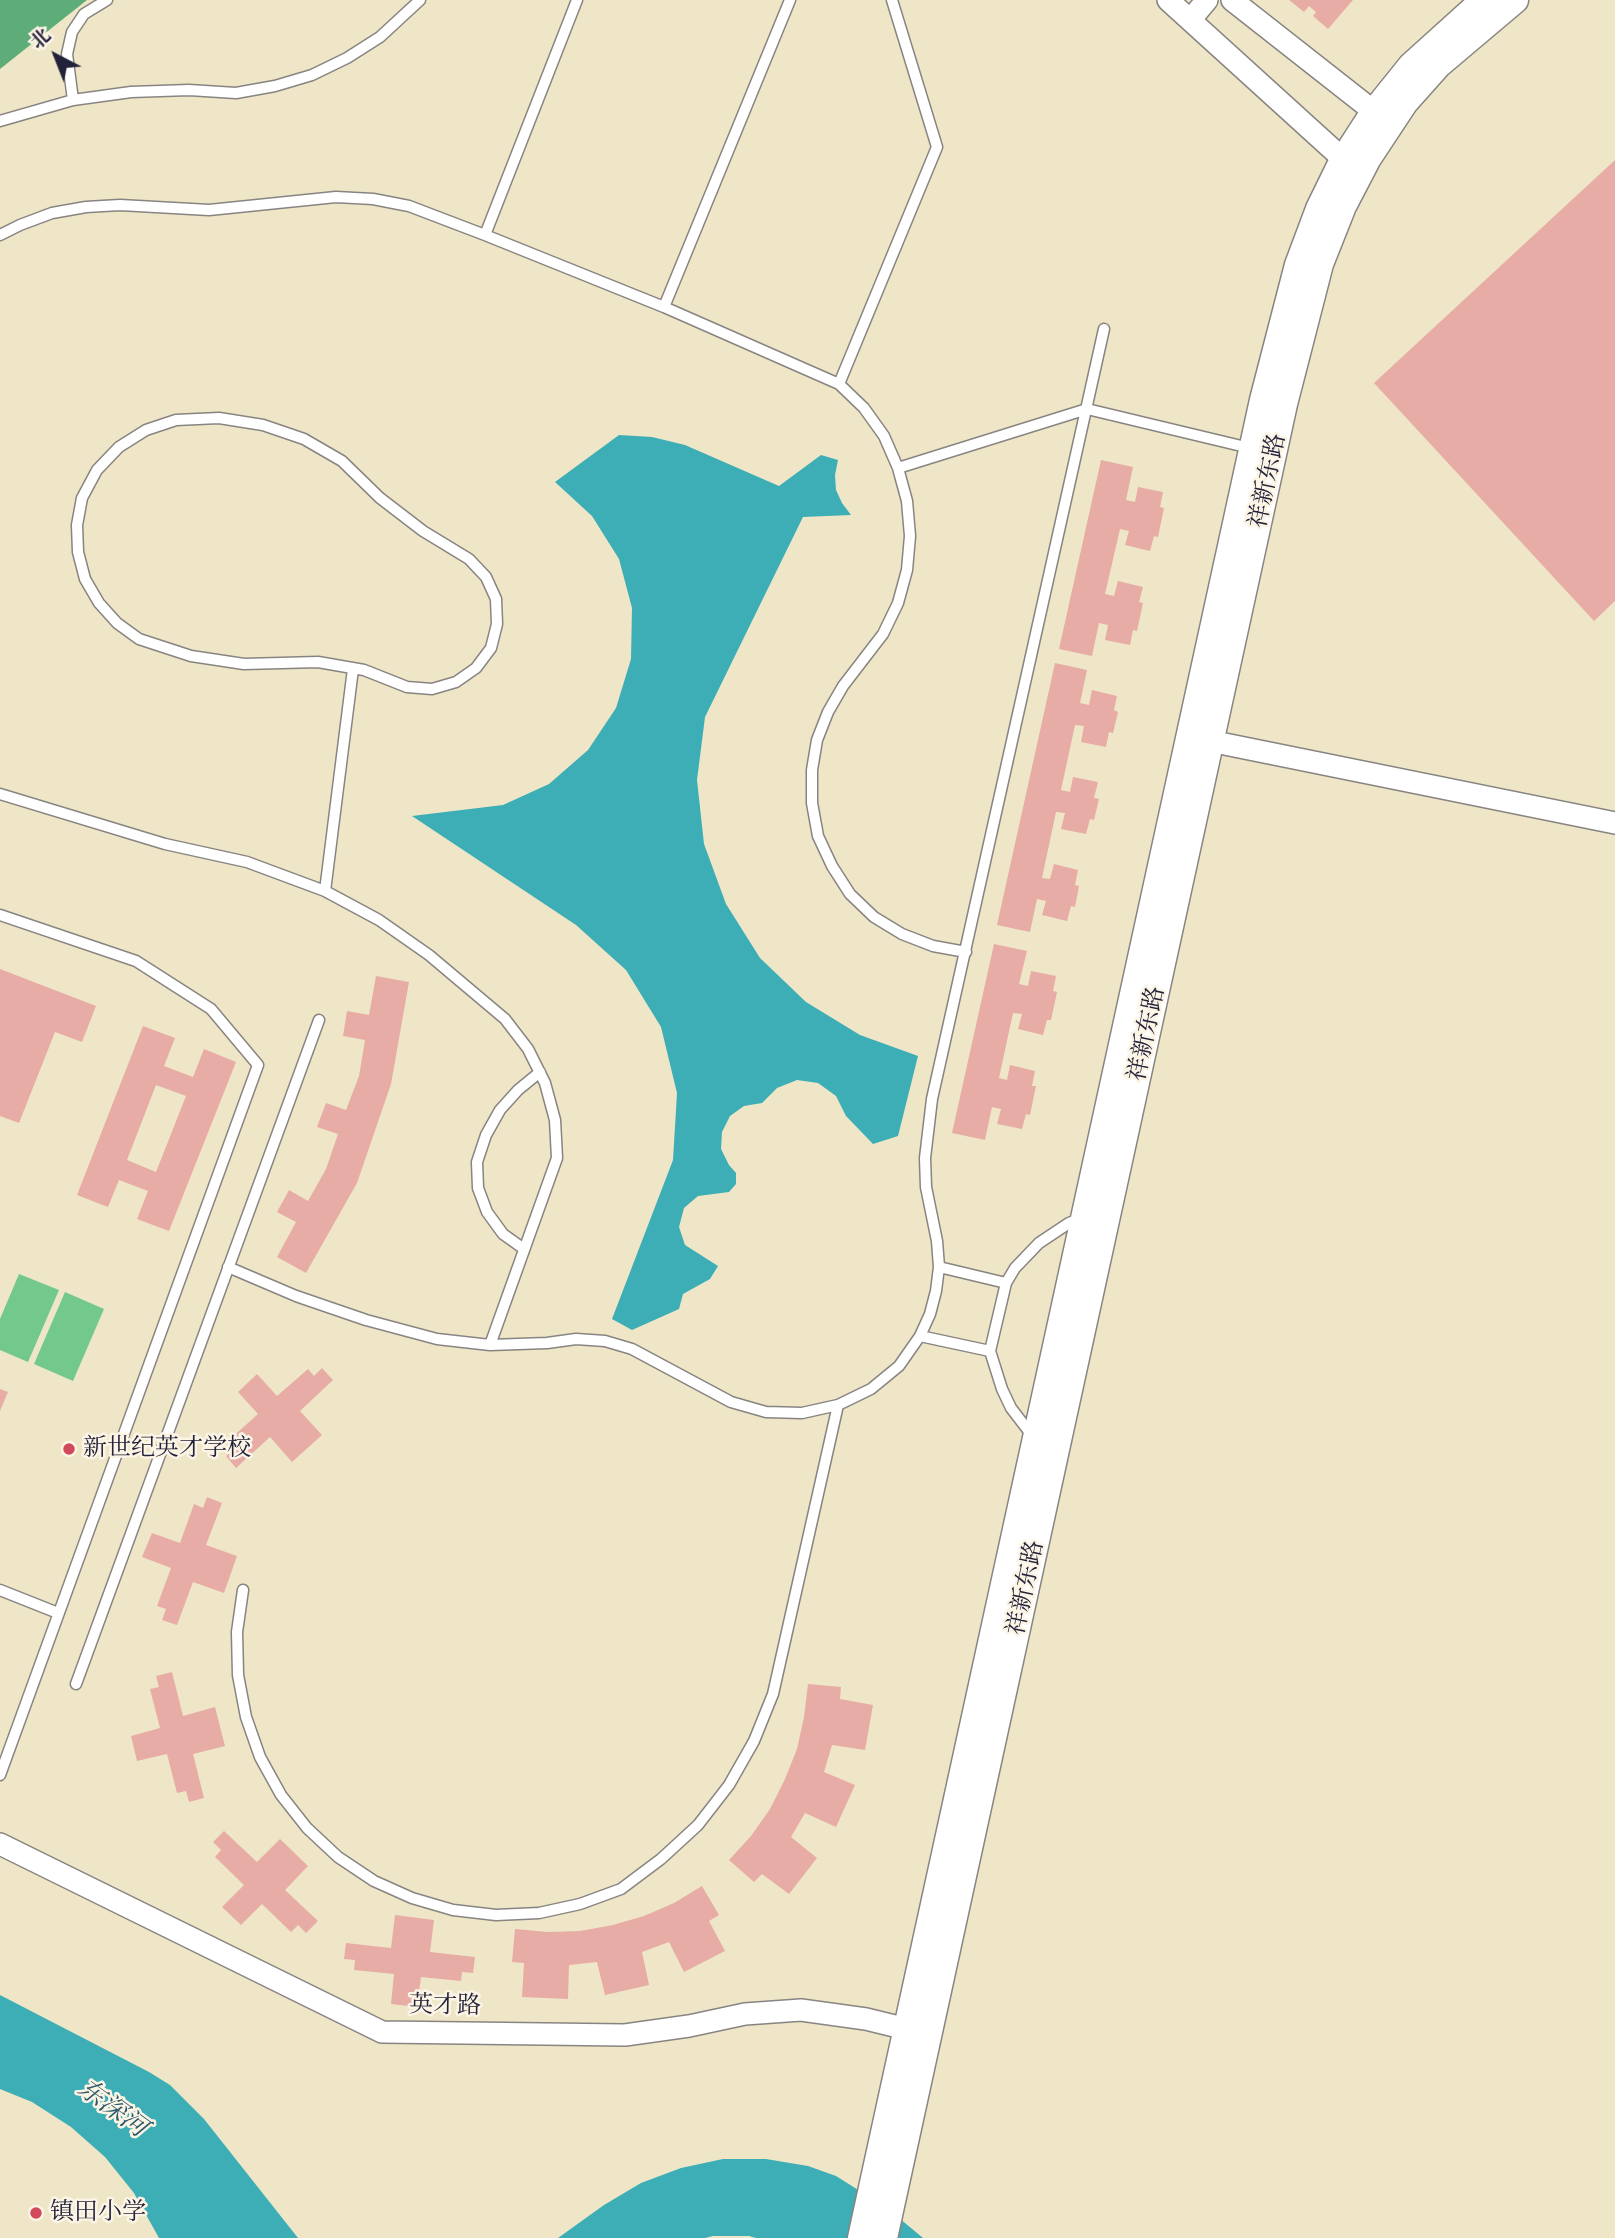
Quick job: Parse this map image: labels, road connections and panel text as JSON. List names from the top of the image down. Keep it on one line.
{"streets":{"street":["祥新东路","英才路"]},"crossings":[["祥新东路","英才路"]],"water":["东深河"],"places":["新世纪英才学校","镇田小学"],"north":"top left"}
